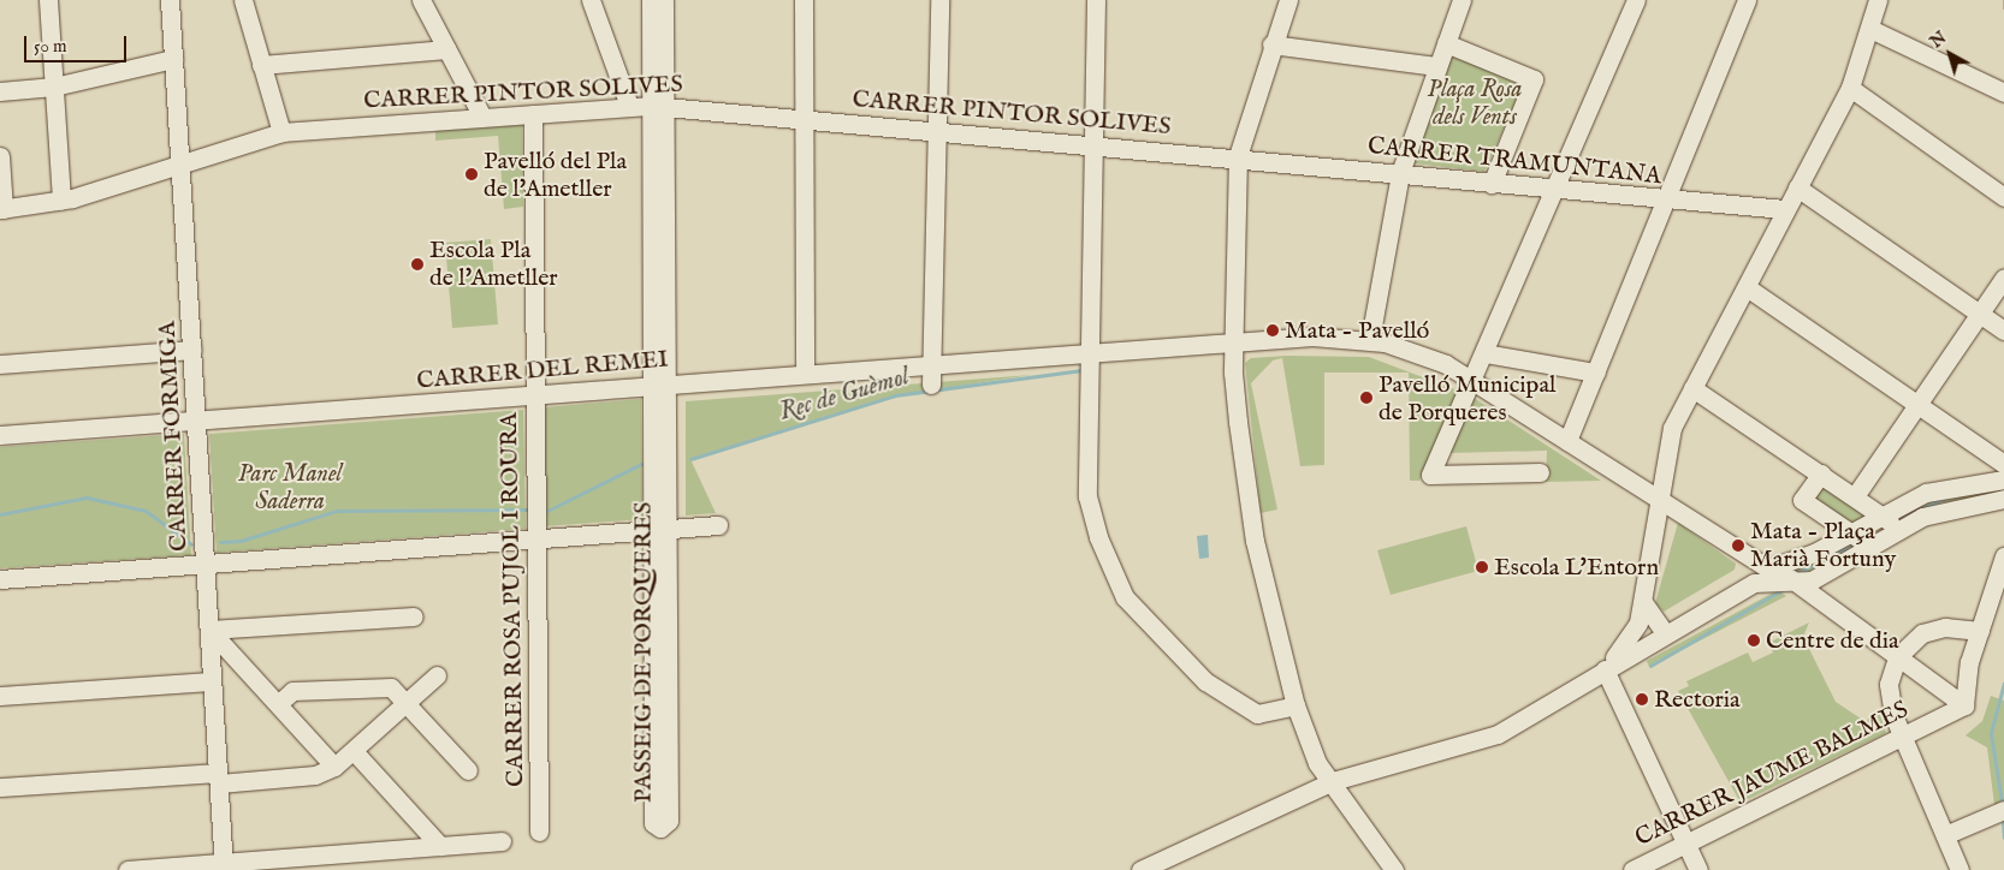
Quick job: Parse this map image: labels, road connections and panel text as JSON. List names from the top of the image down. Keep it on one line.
{"streets":{"street":["CARRER PINTOR SOLIVES","CARRER TRAMUNTANA","CARRER DEL REMEI","CARRER FORMIGA","CARRER ROSA PUJOL I ROURA","PASSEIG DE PORQUERES","CARRER JAUME BALMES"]},"crossings":[["CARRER PINTOR SOLIVES","CARRER TRAMUNTANA"],["CARRER PINTOR SOLIVES","CARRER FORMIGA"],["CARRER PINTOR SOLIVES","CARRER ROSA PUJOL I ROURA"],["CARRER PINTOR SOLIVES","PASSEIG DE PORQUERES"],["CARRER DEL REMEI","CARRER FORMIGA"],["CARRER DEL REMEI","CARRER ROSA PUJOL I ROURA"],["CARRER DEL REMEI","PASSEIG DE PORQUERES"]],"water":["Rec de Guèmol"],"parks":["Plaça Rosa dels Vents","Parc Manel Saderra"],"places":["Pavelló del Pla de l'Ametller","Escola Pla de l'Ametller","Mata - Pavelló","Pavelló Municipal de Porqueres","Mata - Plaça Marià Fortuny","Escola L'Entorn","Centre de dia","Rectoria"],"scale_bar":"50 m","north":"top left"}
